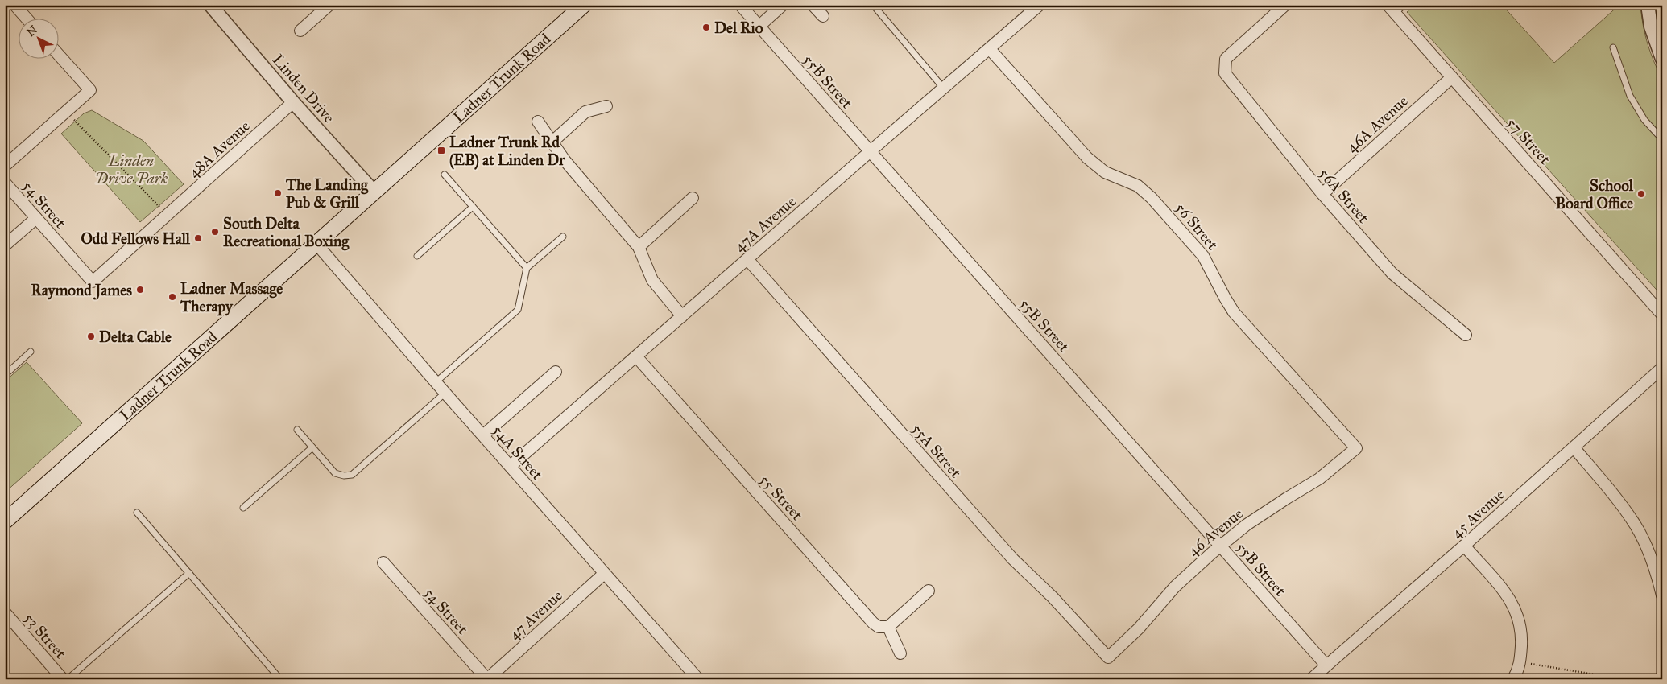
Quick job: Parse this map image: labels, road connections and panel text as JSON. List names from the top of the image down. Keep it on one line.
{"streets":{"main road":["Ladner Trunk Road"],"street":["55B Street","Linden Drive","46A Avenue","57 Street","48A Avenue","56A Street","54 Street","47A Avenue","56 Street","55A Street","54A Street","55 Street","45 Avenue","46 Avenue","47 Avenue","53 Street"]},"crossings":[["Ladner Trunk Road","Linden Drive"],["Ladner Trunk Road","54A Street"],["55B Street","47A Avenue"],["55B Street","45 Avenue"],["55B Street","46 Avenue"],["Linden Drive","48A Avenue"],["46A Avenue","57 Street"],["46A Avenue","56A Street"],["48A Avenue","54 Street"],["54 Street","47 Avenue"],["47A Avenue","56 Street"],["47A Avenue","55A Street"],["47A Avenue","54A Street"],["47A Avenue","55 Street"],["56 Street","46 Avenue"],["55A Street","46 Avenue"],["54A Street","47 Avenue"]],"parks":["Linden Drive Park"],"places":{"other":["Del Rio","The Landing Pub & Grill","School Board Office","South Delta Recreational Boxing","Odd Fellows Hall","Raymond James","Ladner Massage Therapy","Delta Cable"],"transit":["Ladner Trunk Rd (EB) at Linden Dr"]},"north":"top left"}
